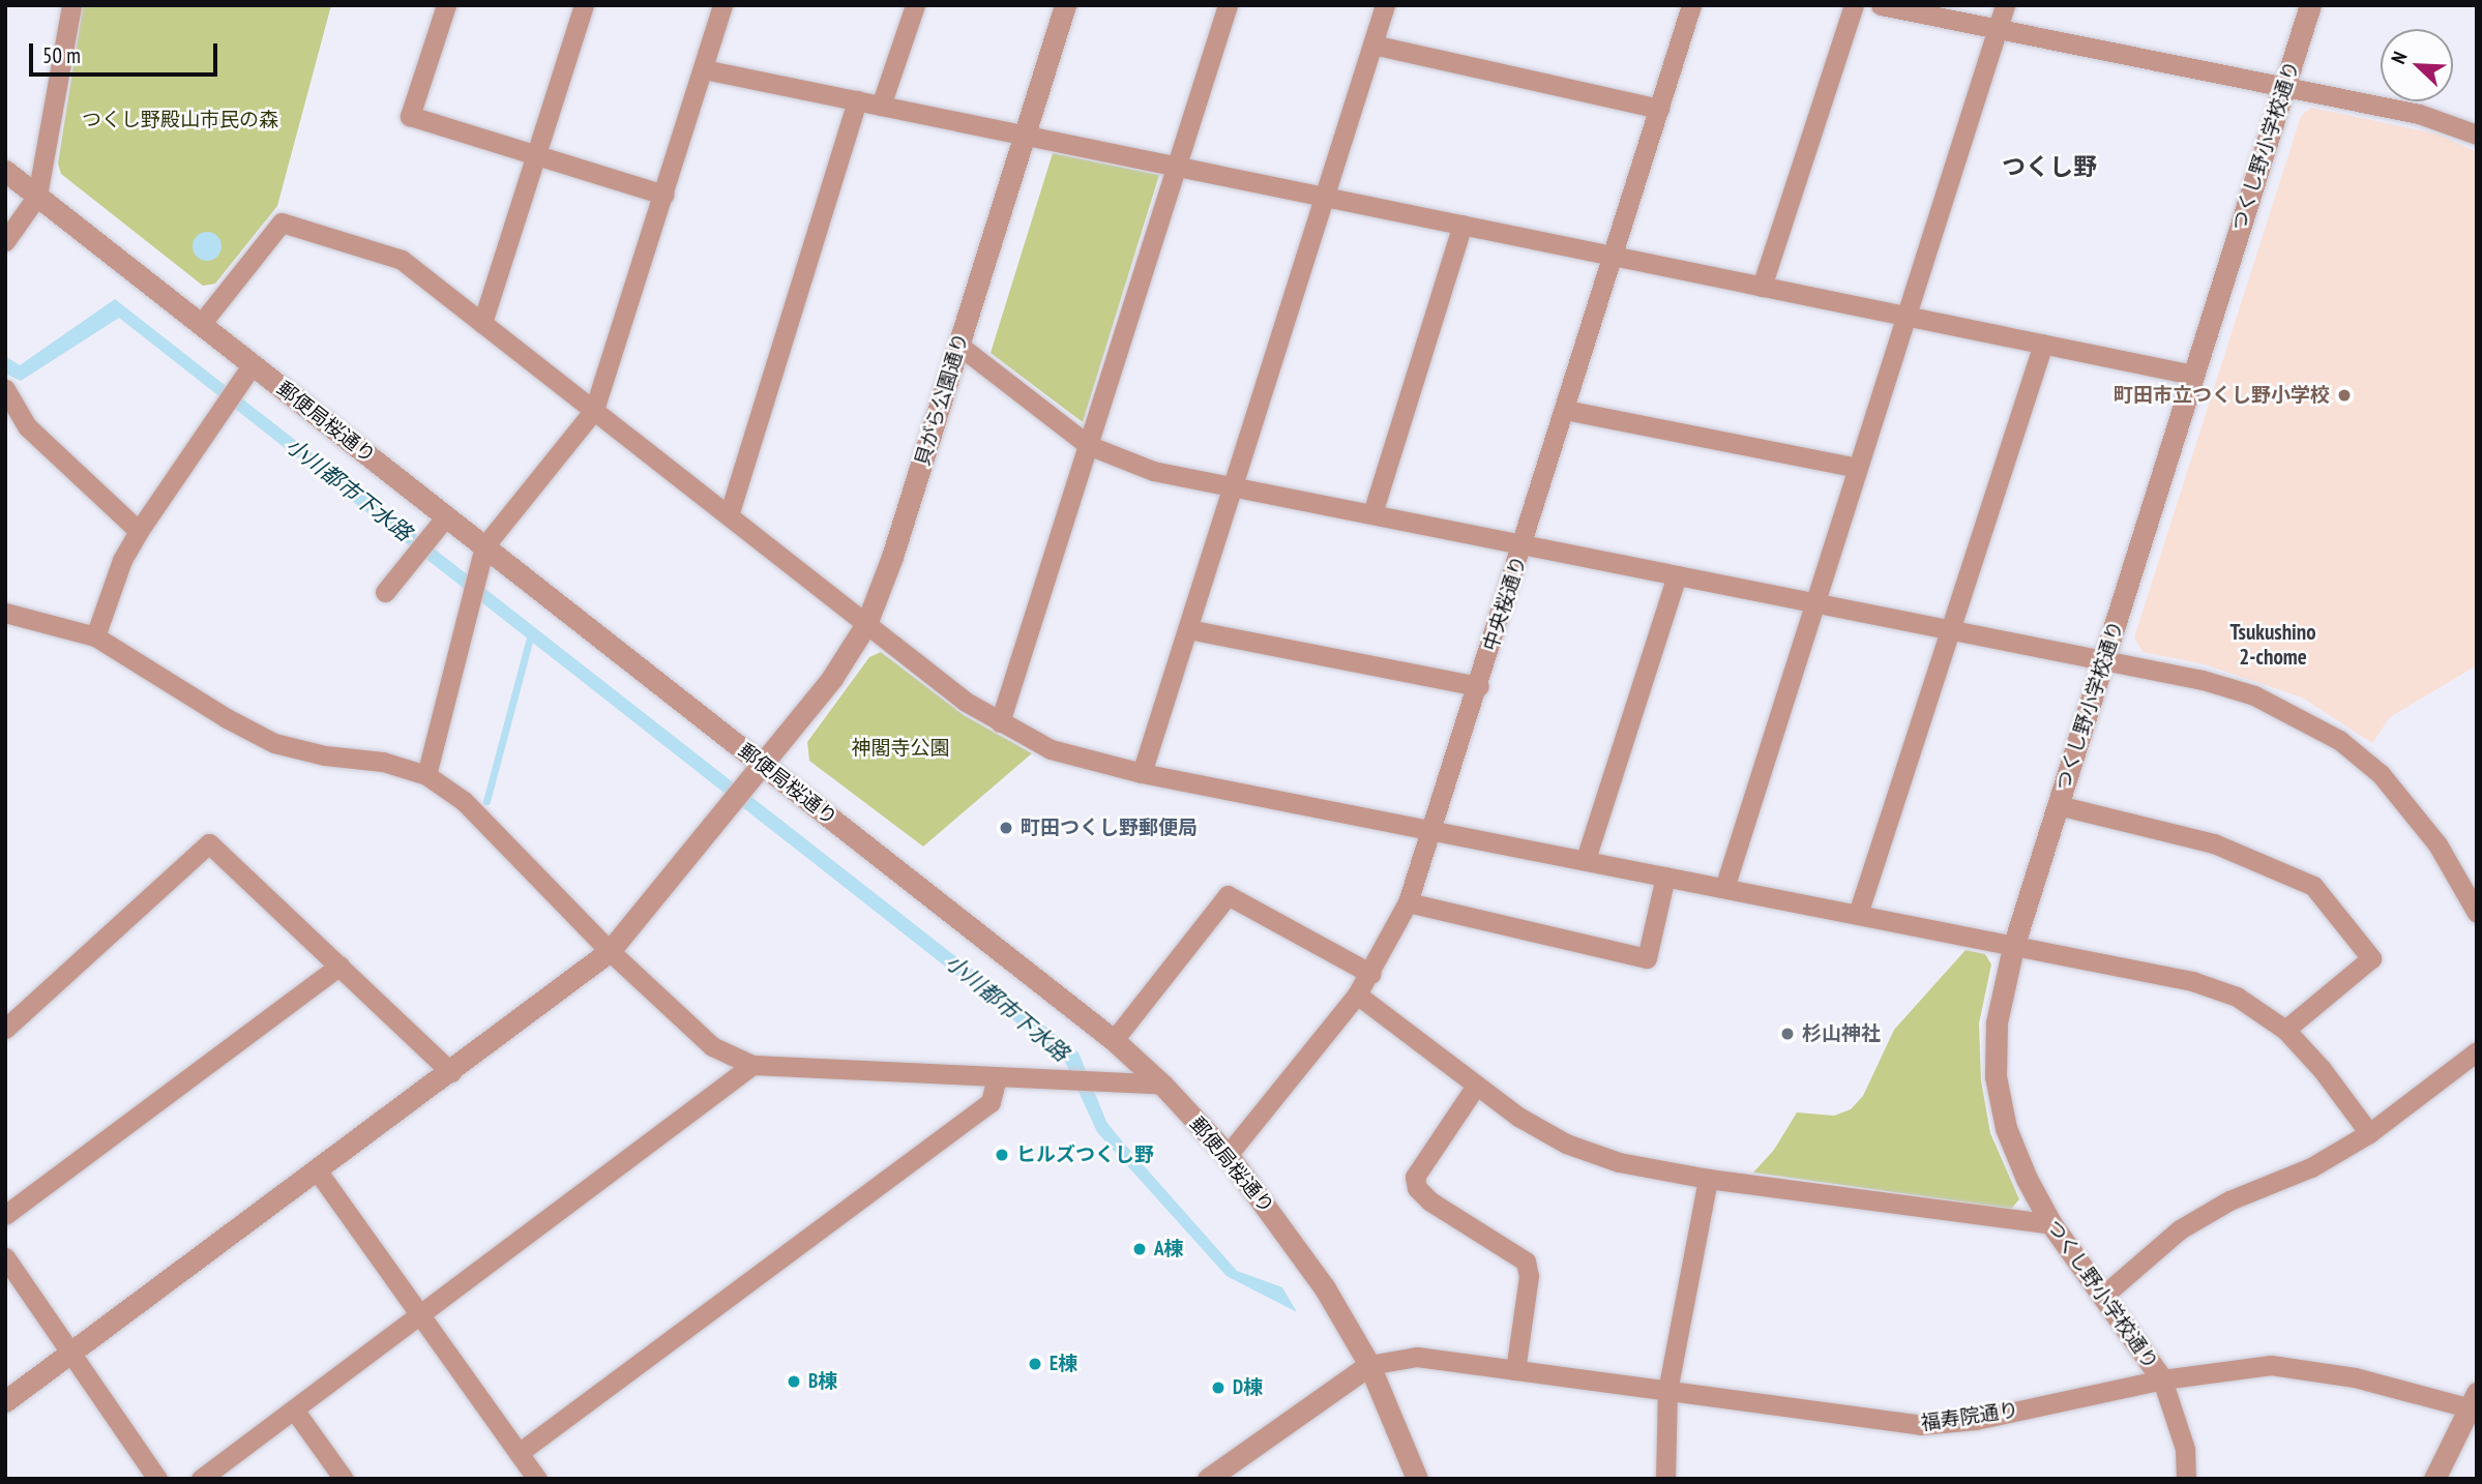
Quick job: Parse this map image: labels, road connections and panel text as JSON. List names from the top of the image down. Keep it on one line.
{"streets":{"street":["つくし野小学校通り","貝がら公園通り","郵便局桜通り","中央桜通り","福寿院通り"]},"crossings":[["つくし野小学校通り","福寿院通り"],["貝がら公園通り","郵便局桜通り"],["郵便局桜通り","中央桜通り"],["郵便局桜通り","福寿院通り"]],"districts":["つくし野","Tsukushino 2-chome"],"water":["小川都市下水路"],"parks":["つくし野殿山市民の森","神閣寺公園"],"places":["町田市立つくし野小学校","町田つくし野郵便局","杉山神社","ヒルズつくし野","A棟","E棟","B棟","D棟"],"scale_bar":"50 m","north":"top left"}
